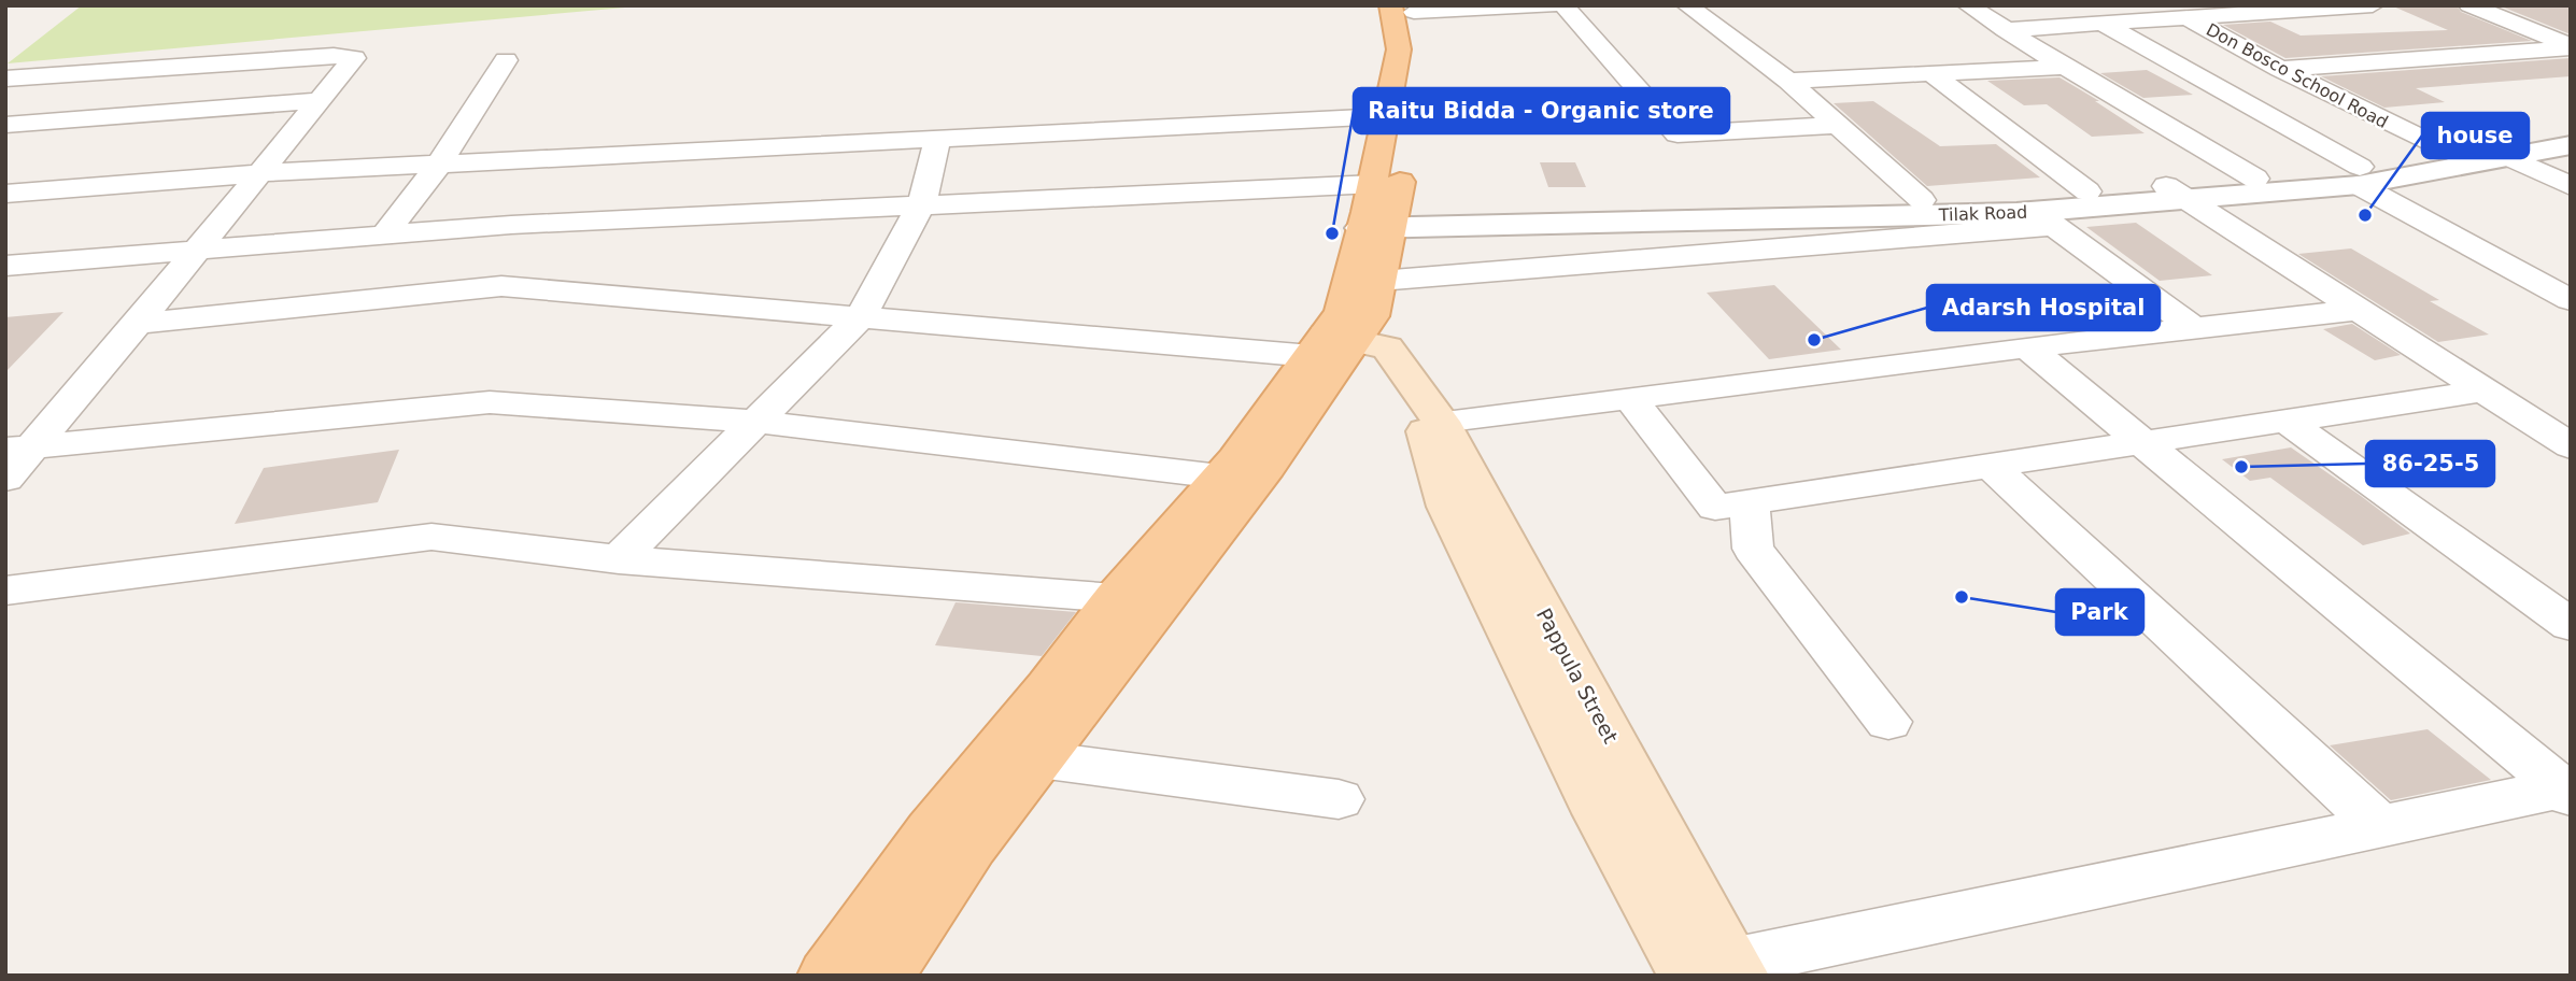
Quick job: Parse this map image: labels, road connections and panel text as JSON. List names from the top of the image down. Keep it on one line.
{"streets":{"main road":["Pappula Street"],"street":["Don Bosco School Road","Tilak Road"]},"crossings":[["Don Bosco School Road","Tilak Road"]],"places":["house","Raitu Bidda - Organic store","Adarsh Hospital","86-25-5","Park"]}
